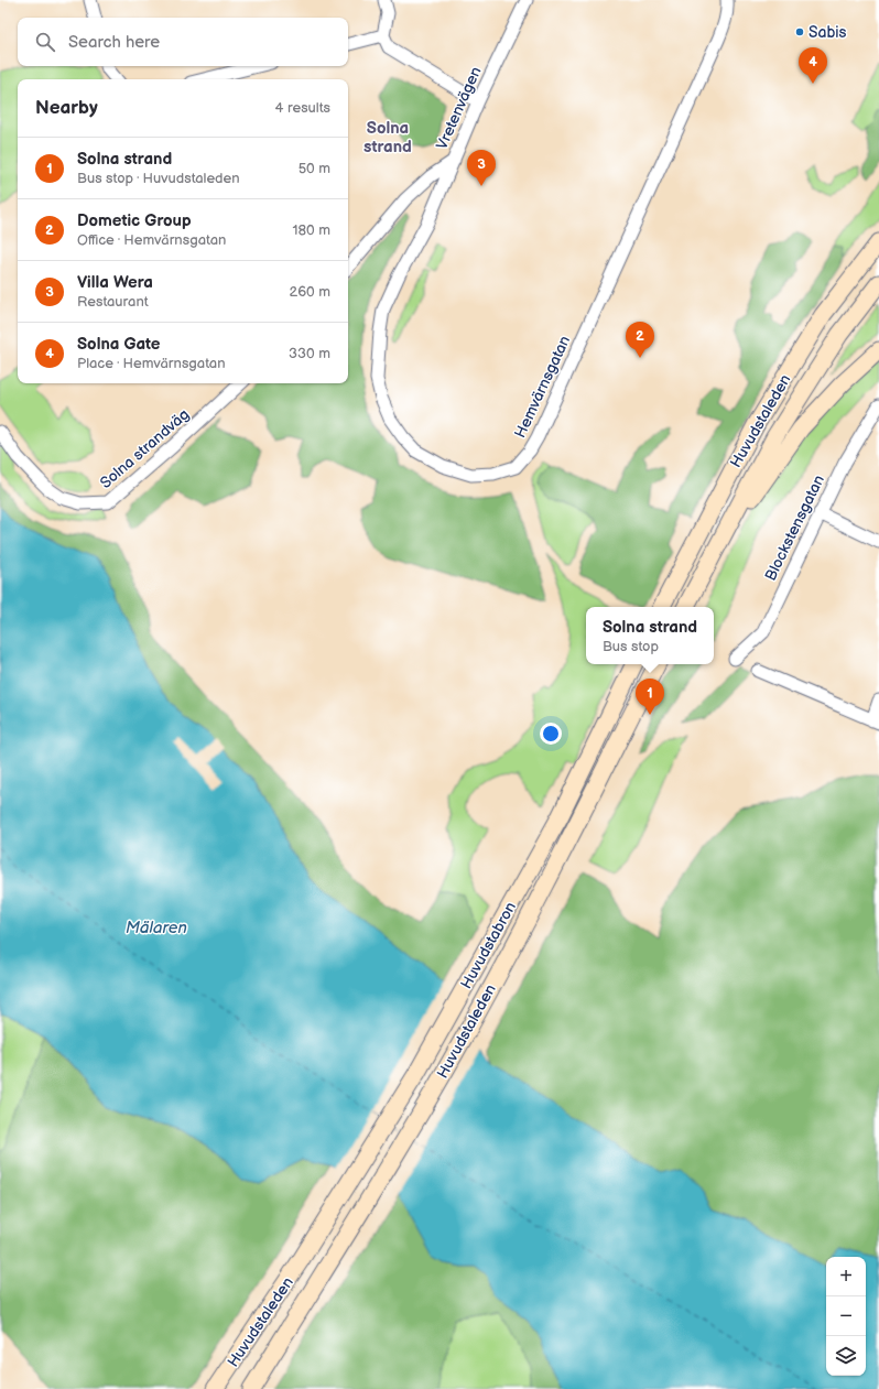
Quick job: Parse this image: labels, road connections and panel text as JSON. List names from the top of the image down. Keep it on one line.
{"streets":{"main road":["Huvudstaleden","Huvudstabron"],"street":["Vretenvägen","Hemvärnsgatan","Solna strandväg","Blockstensgatan"]},"crossings":[["Vretenvägen","Hemvärnsgatan"],["Huvudstaleden","Huvudstabron"]],"districts":["Solna strand"],"water":["Mälaren"],"places":["Sabis"],"page":{"search":"Search here","pins":["4","3","2","1"],"heading":["Nearby","4 results"],"list":[{"mark":"1","name":"Solna strand","note":"Bus stop · Huvudstaleden","value":"50 m"},{"mark":"2","name":"Dometic Group","note":"Office · Hemvärnsgatan","value":"180 m"},{"mark":"3","name":"Villa Wera","note":"Restaurant","value":"260 m"},{"mark":"4","name":"Solna Gate","note":"Place · Hemvärnsgatan","value":"330 m"}],"popup":["Solna strand","Bus stop"],"map_buttons":["+","−"]}}
